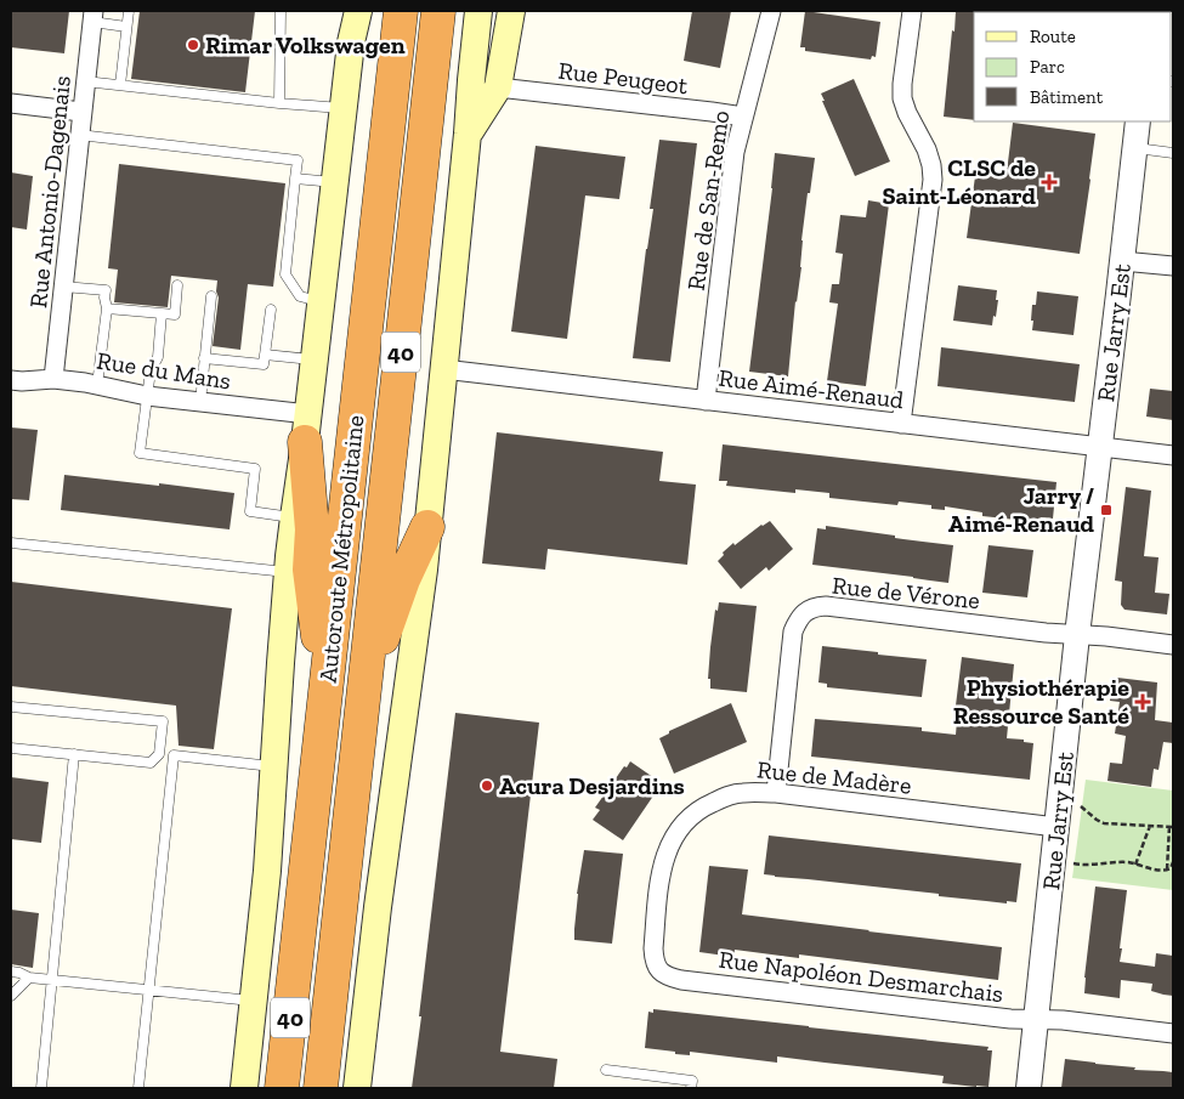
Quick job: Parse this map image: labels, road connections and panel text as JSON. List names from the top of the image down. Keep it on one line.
{"streets":{"highway":["40","Autoroute Métropolitaine"],"street":["Rue Peugeot","Rue Antonio-Dagenais","Rue de San-Remo","Rue Jarry Est","Rue du Mans","Rue Aimé-Renaud","Rue de Vérone","Rue de Madère","Rue Napoléon Desmarchais"]},"crossings":[["Rue Peugeot","Rue de San-Remo"],["Rue Antonio-Dagenais","Rue du Mans"],["Rue de San-Remo","Rue Aimé-Renaud"],["Rue Jarry Est","Rue Aimé-Renaud"],["Rue Jarry Est","Rue de Vérone"],["Rue Jarry Est","Rue de Madère"],["Rue Jarry Est","Rue Napoléon Desmarchais"],["Rue de Vérone","Rue de Madère"],["Rue de Madère","Rue Napoléon Desmarchais"]],"places":{"other":["Rimar Volkswagen","Acura Desjardins"],"health":["CLSC de Saint-Léonard","Physiothérapie Ressource Santé"],"transit":["Jarry / Aimé-Renaud"]},"legend":["Route","Parc","Bâtiment"]}
